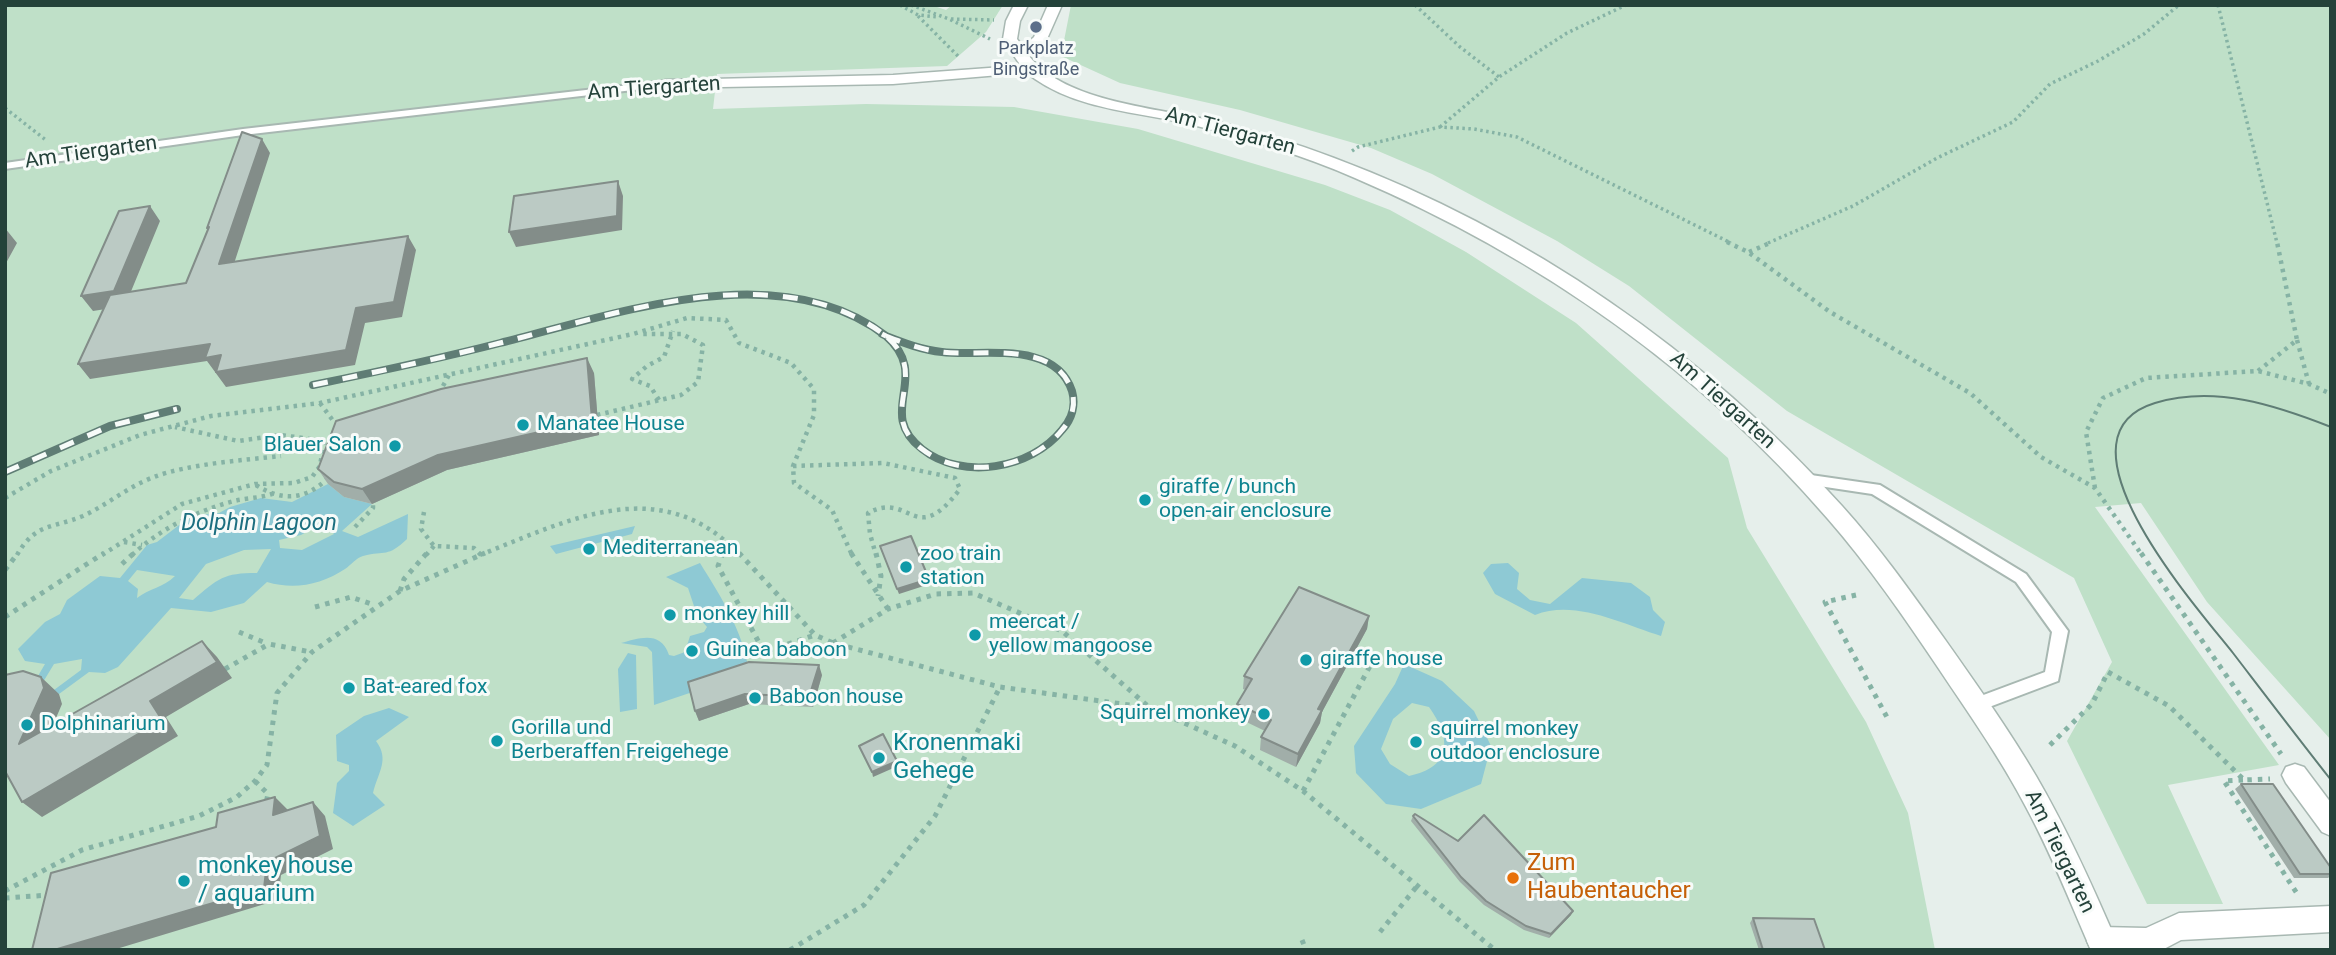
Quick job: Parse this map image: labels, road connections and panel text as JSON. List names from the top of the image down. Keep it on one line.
{"streets":{"street":["Am Tiergarten"]},"water":["Dolphin Lagoon"],"places":["Parkplatz Bingstraße","Manatee House","Blauer Salon","giraffe / bunch open-air enclosure","Mediterranean","zoo train station","monkey hill","meercat / yellow mangoose","Guinea baboon","giraffe house","Bat-eared fox","Baboon house","Squirrel monkey","Dolphinarium","Gorilla und Berberaffen Freigehege","squirrel monkey outdoor enclosure","Kronenmaki Gehege","Zum Haubentaucher","monkey house / aquarium"]}
